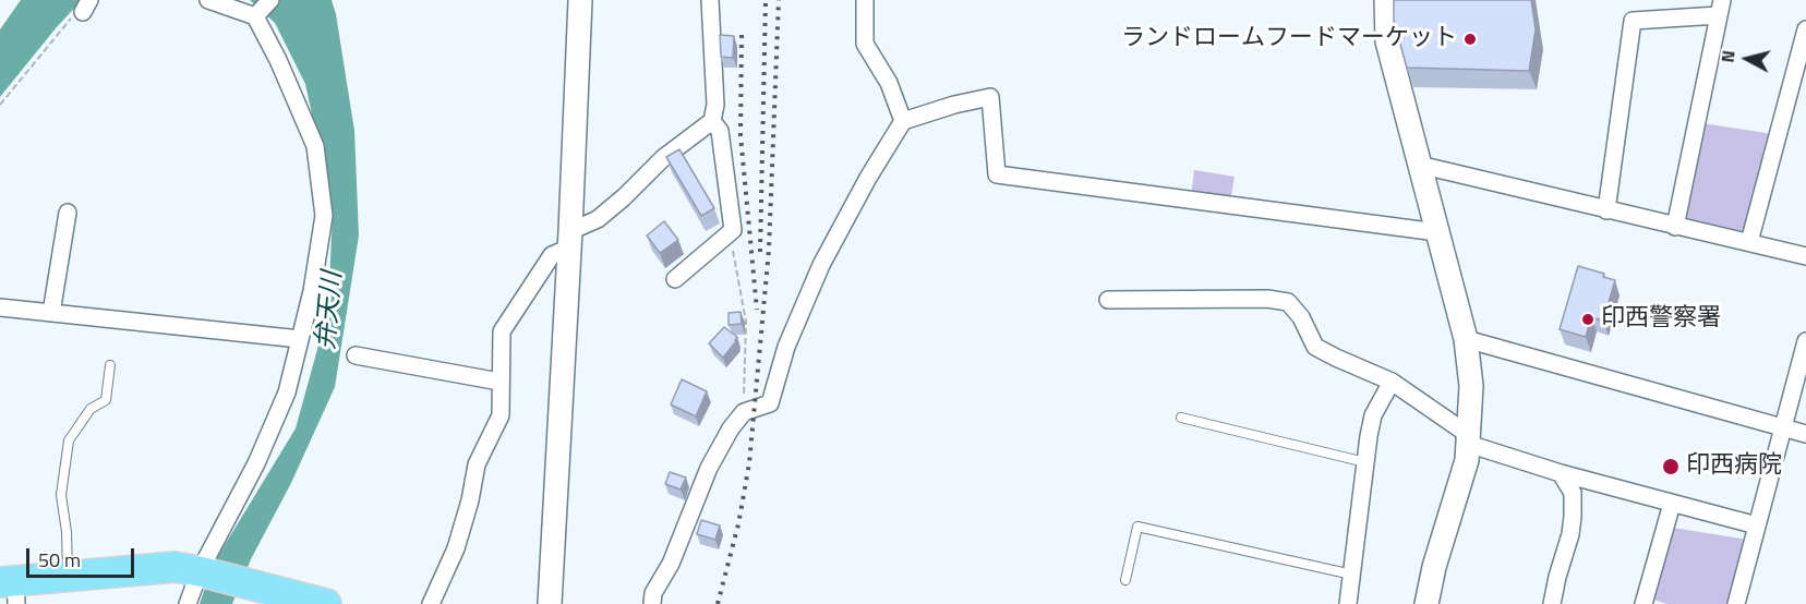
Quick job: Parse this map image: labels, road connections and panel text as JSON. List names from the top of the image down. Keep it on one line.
{"water":["弁天川"],"places":["ランドロームフードマーケット","印西警察署","印西病院"],"scale_bar":"50 m","north":"left"}
